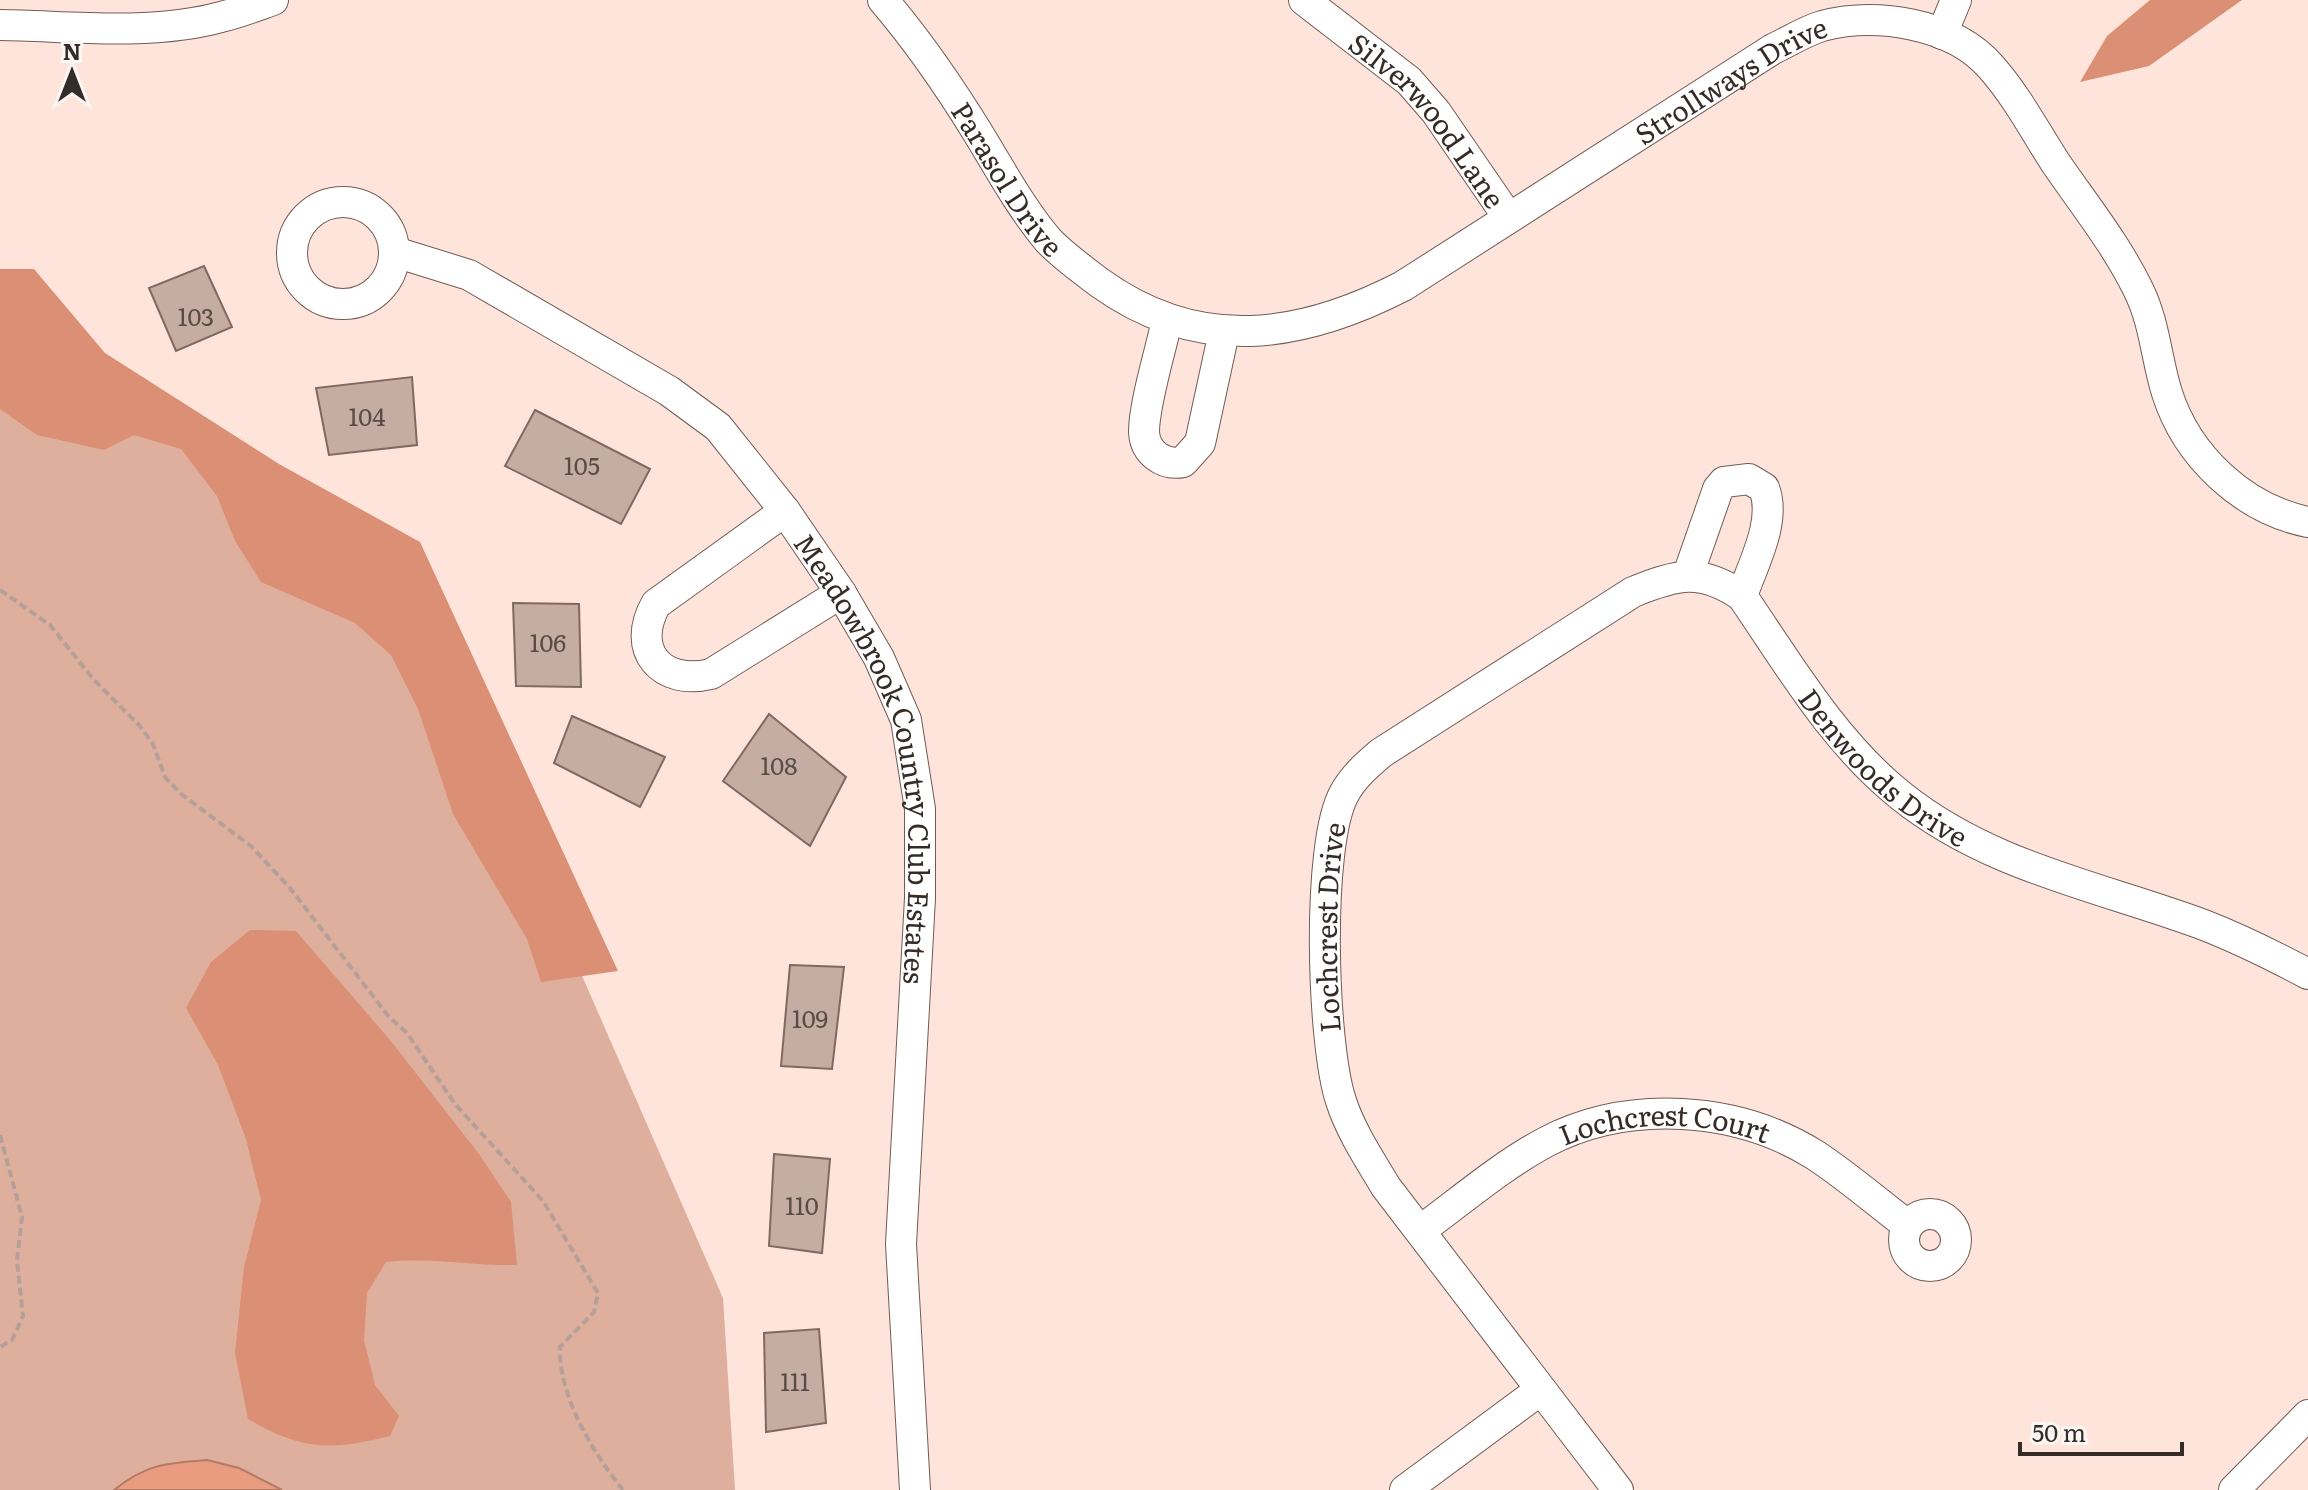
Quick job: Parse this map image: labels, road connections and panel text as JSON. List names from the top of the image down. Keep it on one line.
{"streets":{"street":["Strollways Drive","Silverwood Lane","Parasol Drive","Meadowbrook Country Club Estates","Denwoods Drive","Lochcrest Drive","Lochcrest Court"]},"crossings":[["Strollways Drive","Silverwood Lane"],["Strollways Drive","Parasol Drive"],["Denwoods Drive","Lochcrest Drive"],["Lochcrest Drive","Lochcrest Court"]],"house_numbers":["103","104","105","106","108","109","110","111"],"scale_bar":"50 m","north":"top"}
